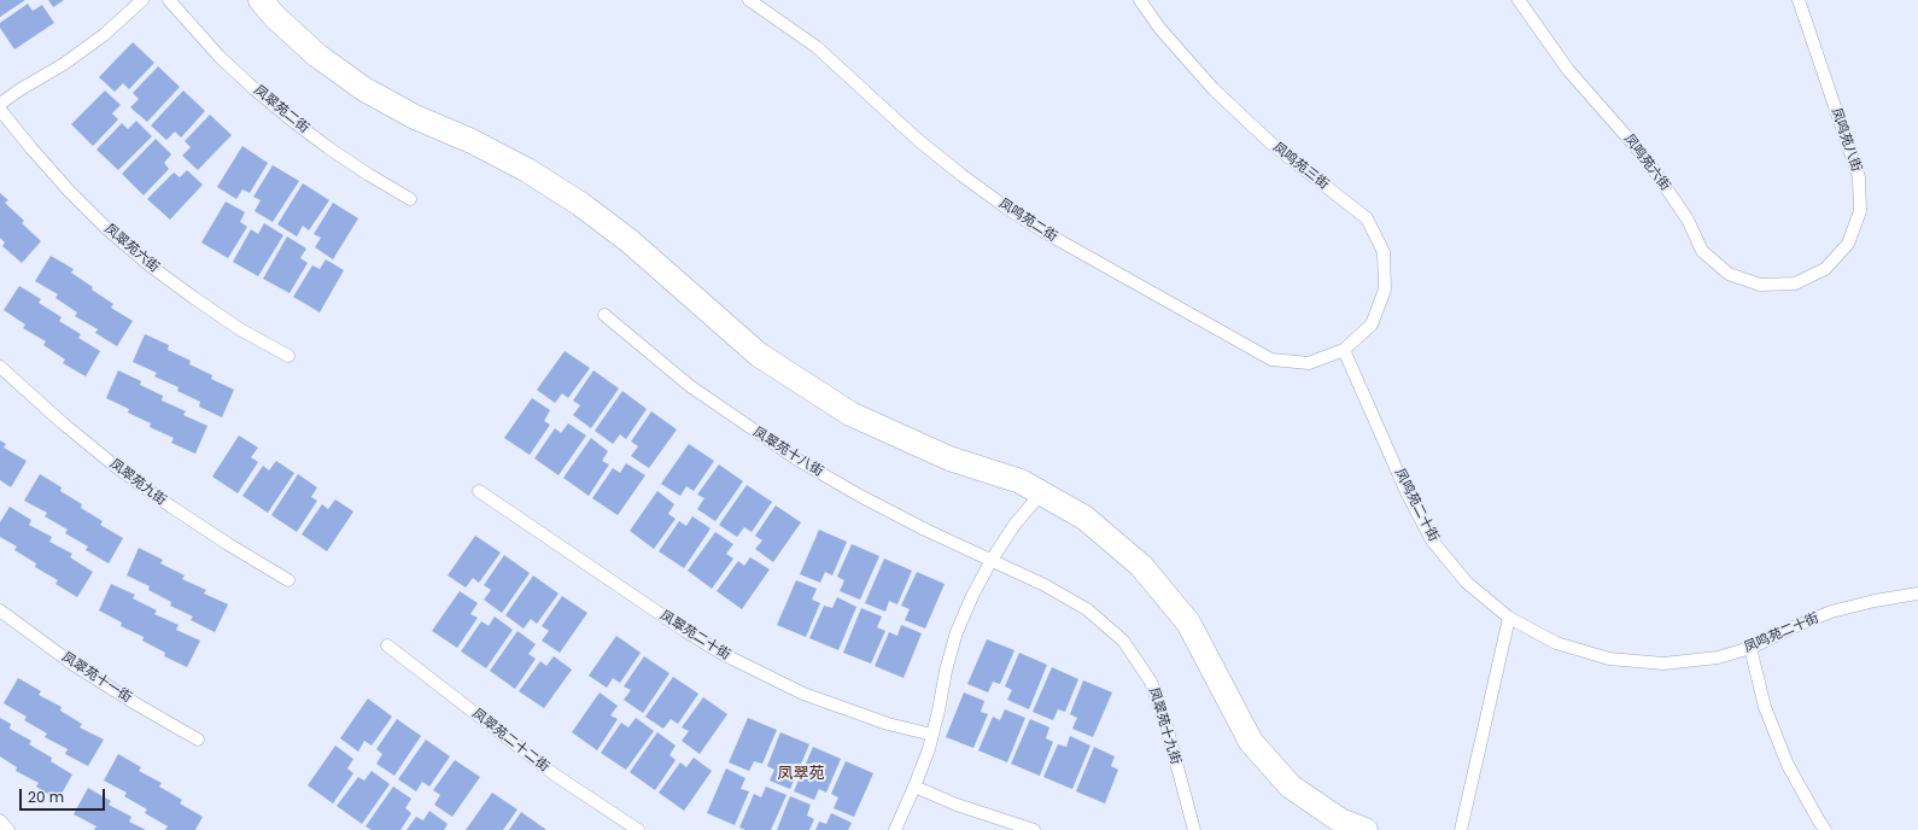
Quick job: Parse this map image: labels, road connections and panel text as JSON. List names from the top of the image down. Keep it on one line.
{"streets":{"lane":["凤翠苑二街","凤鸣苑八街","凤鸣苑六街","凤鸣苑三街","凤鸣苑二街","凤翠苑六街","凤翠苑十八街","凤翠苑九街","凤鸣苑二十街","凤翠苑二十街","凤翠苑十一街","凤翠苑十九街","凤翠苑二十二街"]},"crossings":[["凤鸣苑八街","凤鸣苑六街"],["凤鸣苑三街","凤鸣苑二街"],["凤鸣苑三街","凤鸣苑二十街"],["凤鸣苑二街","凤鸣苑二十街"],["凤翠苑十八街","凤翠苑十九街"]],"districts":["凤翠苑"],"scale_bar":"20 m"}
